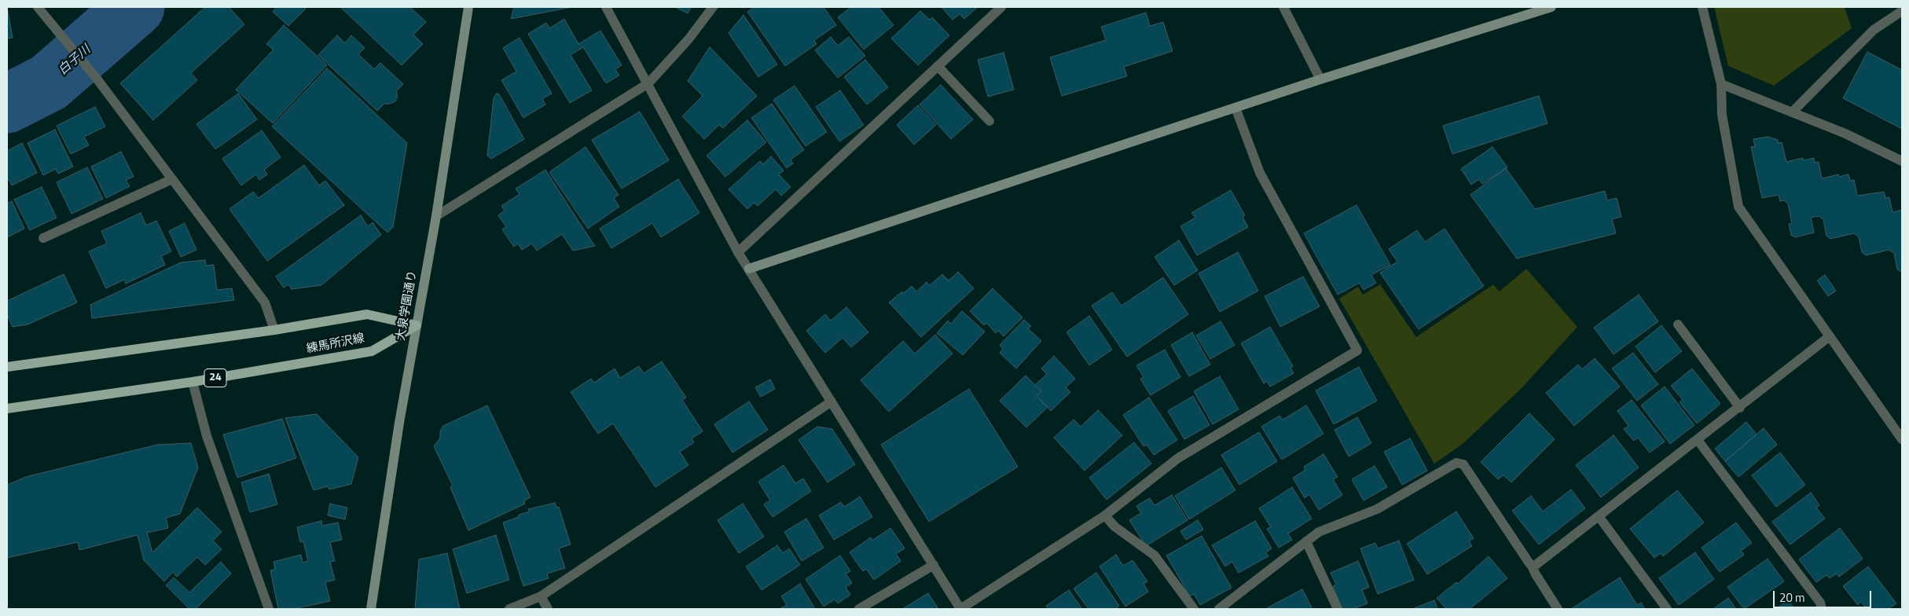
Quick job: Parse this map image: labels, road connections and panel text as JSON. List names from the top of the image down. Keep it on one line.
{"streets":{"main road":["練馬所沢線","24"],"street":["大泉学園通り"]},"crossings":[["大泉学園通り","練馬所沢線"]],"water":["白子川"],"scale_bar":"20 m"}
